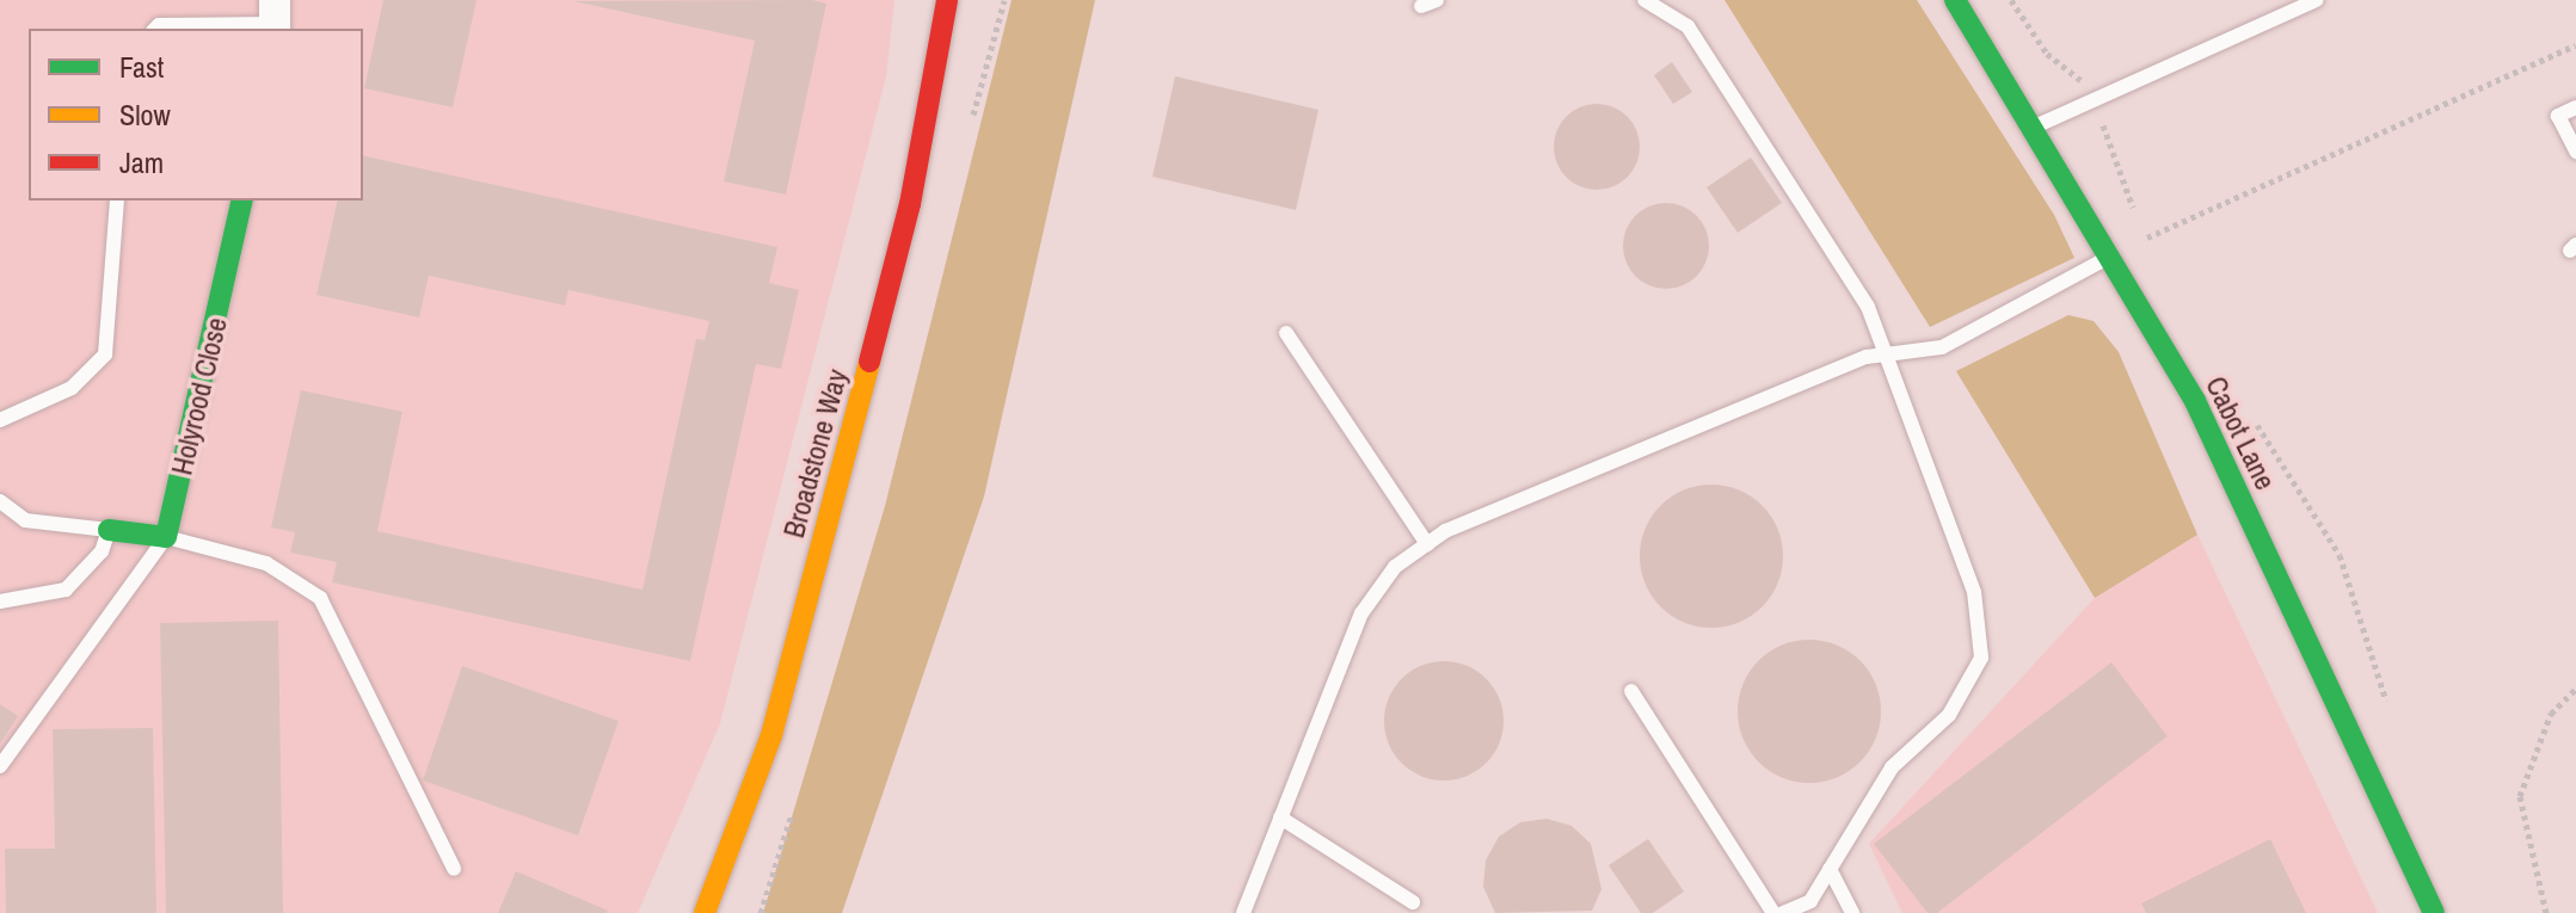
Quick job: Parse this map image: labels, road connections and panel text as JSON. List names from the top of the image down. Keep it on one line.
{"streets":{"main road":["Holyrood Close","Cabot Lane","Broadstone Way"]},"legend":["Fast","Slow","Jam"]}
